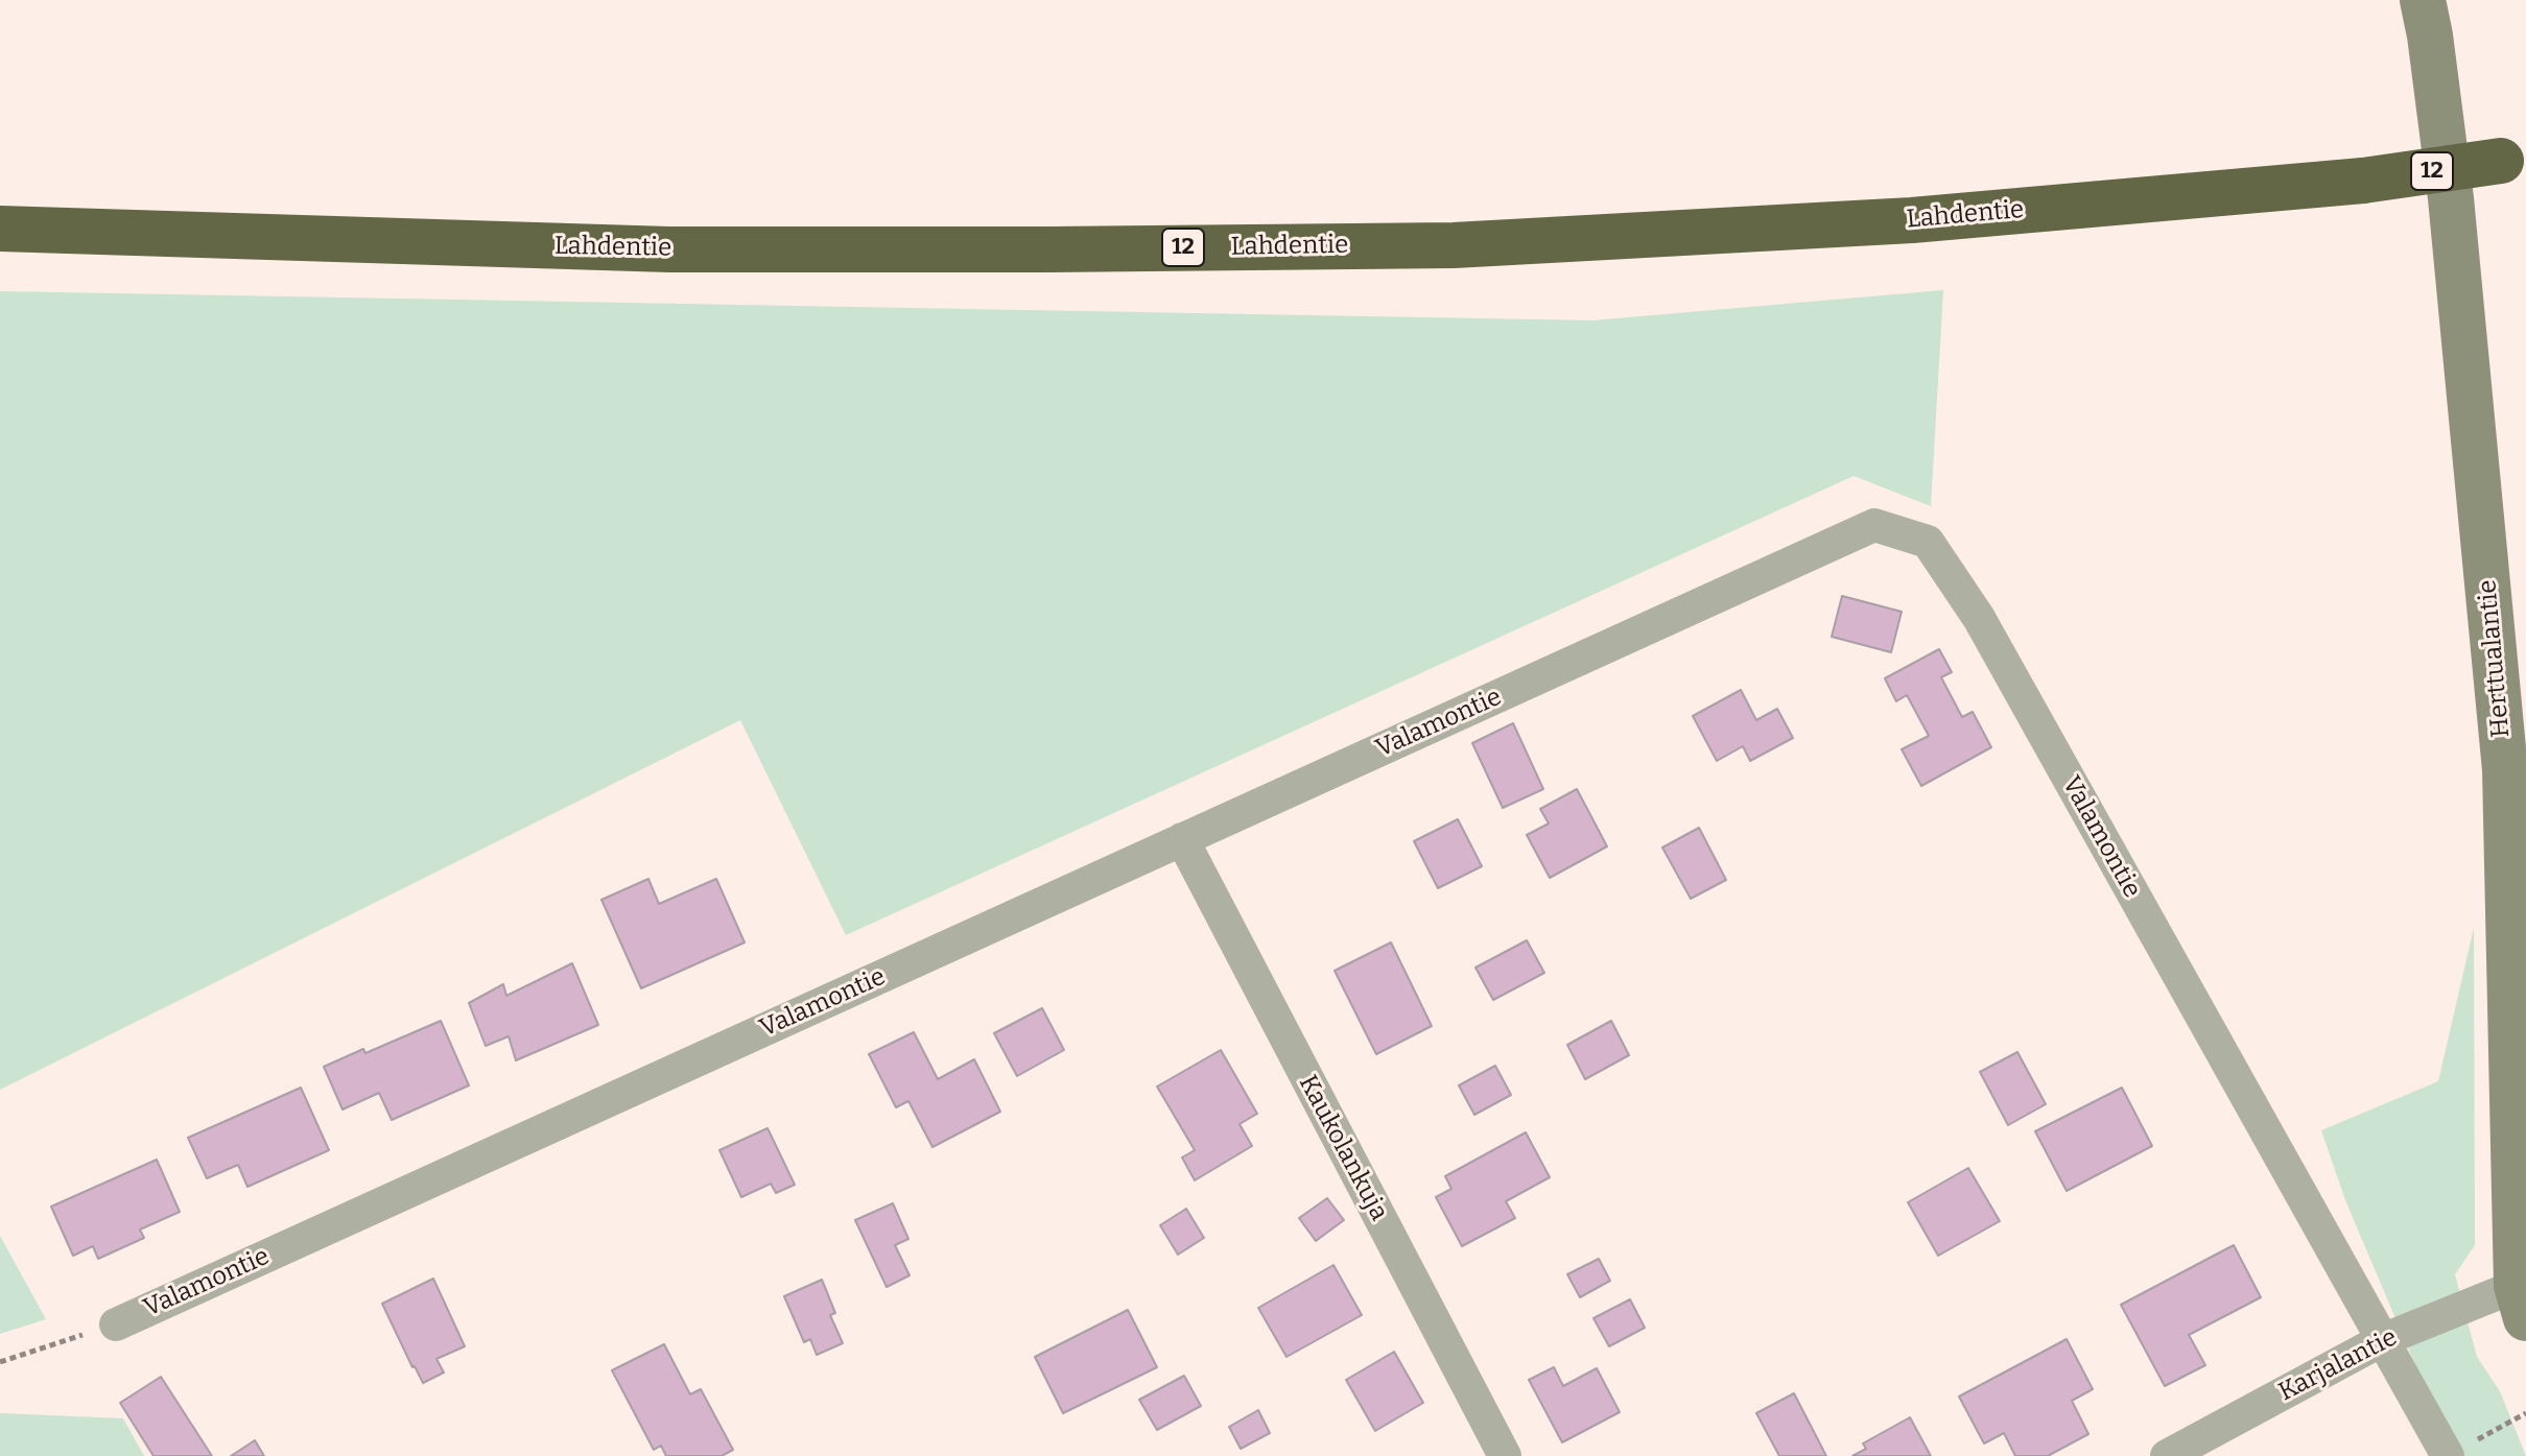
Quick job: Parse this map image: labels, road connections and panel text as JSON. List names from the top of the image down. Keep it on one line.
{"streets":{"highway":["12","Lahdentie"],"street":["Herttualantie","Valamontie","Kaukolankuja","Karjalantie"]},"crossings":[["Herttualantie","Karjalantie"],["Valamontie","Kaukolankuja"],["Valamontie","Karjalantie"]]}
